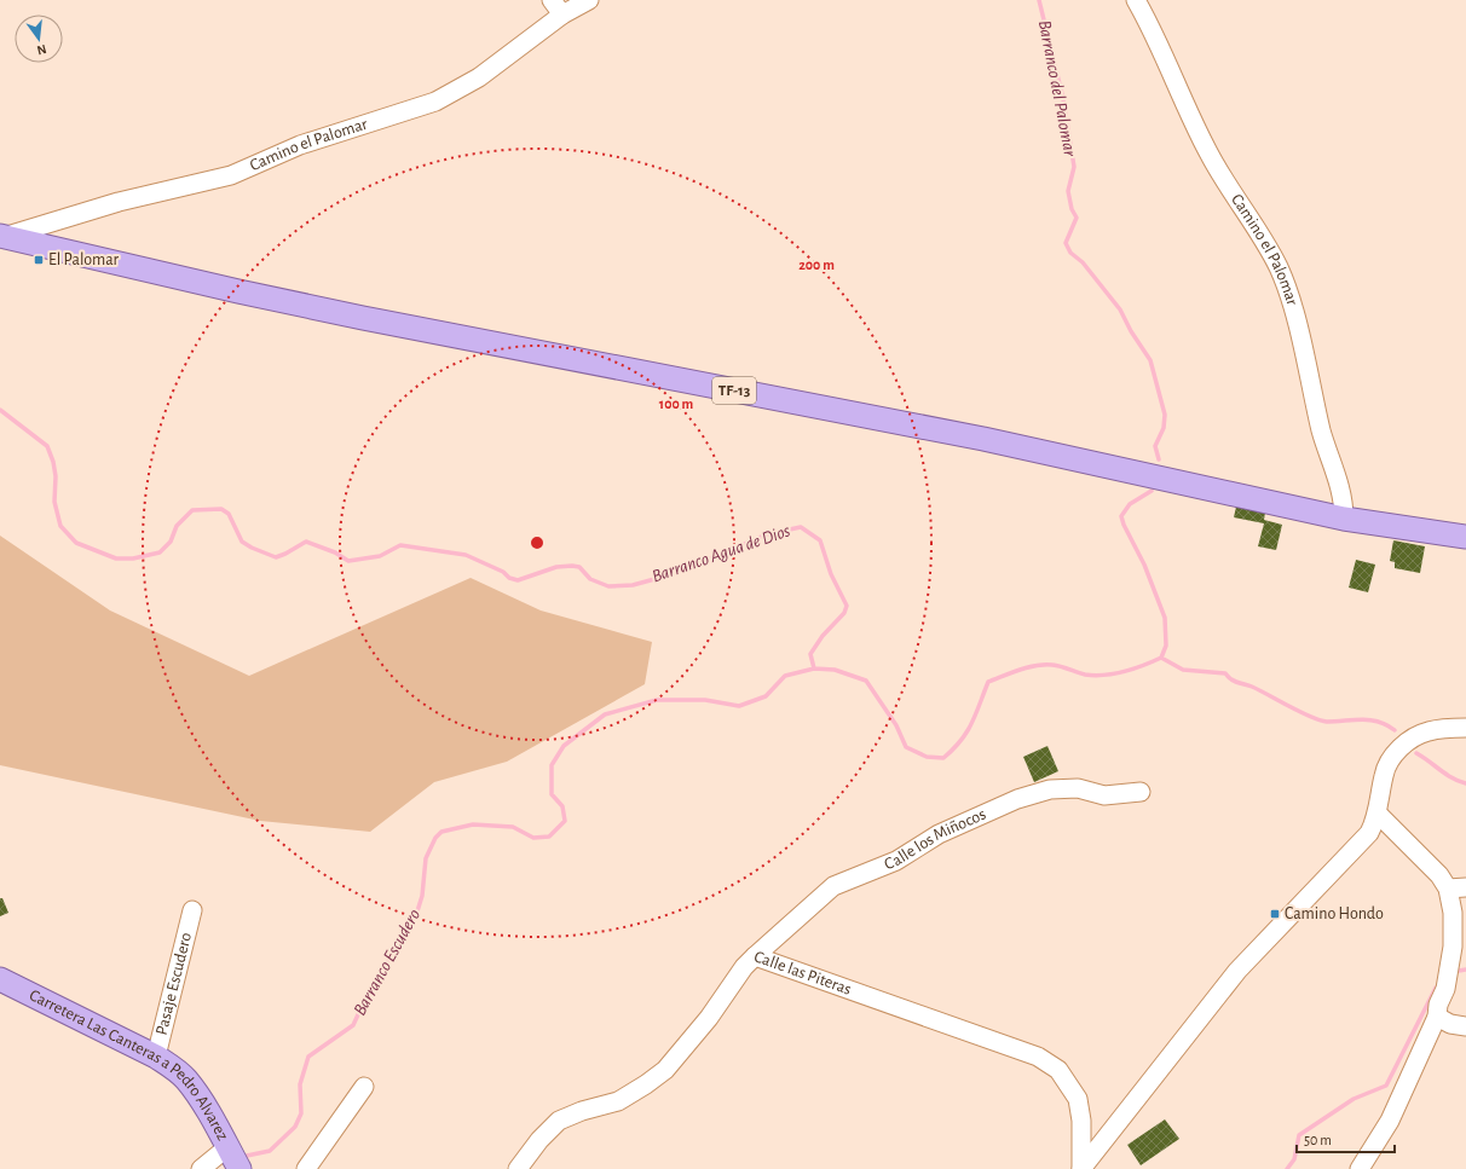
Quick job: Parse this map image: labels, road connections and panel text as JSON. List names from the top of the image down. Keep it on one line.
{"streets":{"main road":["TF-13","Carretera Las Canteras a Pedro Alvarez"],"street":["Camino el Palomar","Calle los Miñocos","Calle las Piteras","Pasaje Escudero"]},"crossings":[["Camino el Palomar","TF-13"],["Calle los Miñocos","Calle las Piteras"],["Pasaje Escudero","Carretera Las Canteras a Pedro Alvarez"]],"water":["Barranco del Palomar","Barranco Agua de Dios","Barranco Escudero"],"places":{"transit":["El Palomar","Camino Hondo"]},"scale_bar":"50 m","north":"bottom","rings":["200 m","100 m"]}
